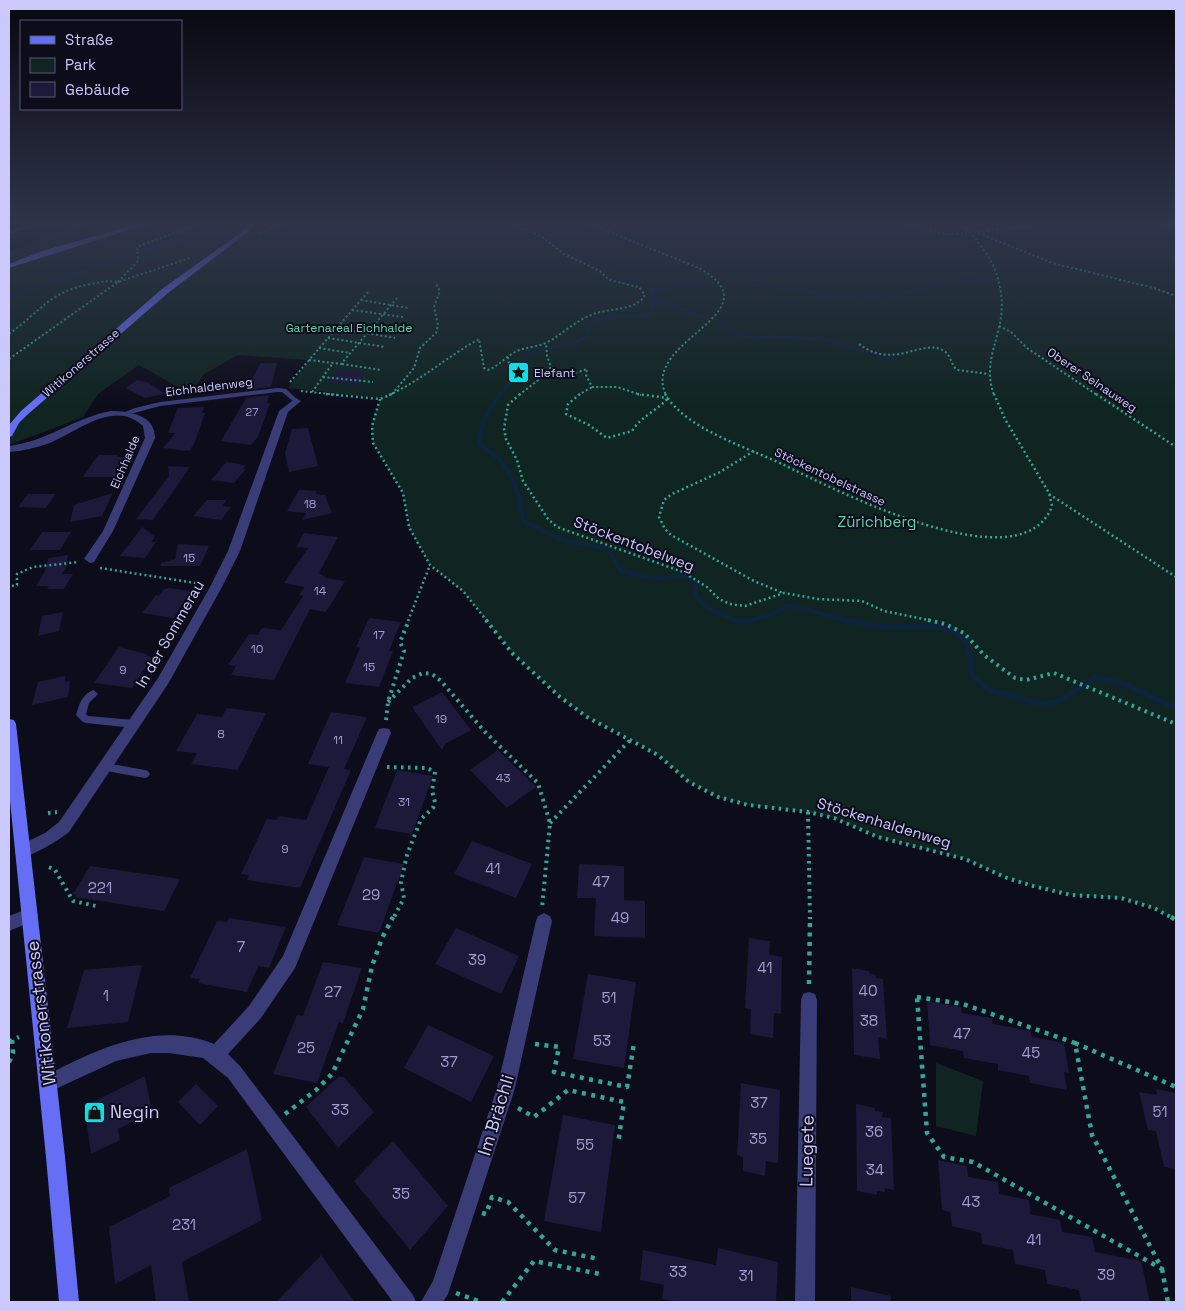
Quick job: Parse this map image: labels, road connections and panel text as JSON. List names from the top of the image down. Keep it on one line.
{"streets":{"main road":["Witikonerstrasse"],"street":["Eichhalde","In der Sommerau","Im Brächli","Luegete"],"lane":["Eichhaldenweg"],"path":["Oberer Selnauweg","Stöckentobelstrasse","Stöckentobelweg","Stöckenhaldenweg"]},"crossings":[["Witikonerstrasse","In der Sommerau"],["Eichhaldenweg","Eichhalde"]],"parks":["Gartenareal Eichhalde","Zürichberg"],"places":{"place":["Elefant"],"shop":["Negin"]},"house_numbers":["27","18","15","14","17","10","15","9","19","8","11","43","31","9","41","47","221","29","49","7","39","41","40","27","1","51","38","47","53","25","45","37","37","33","51","36","35","55","34","35","57","43","231","41","33","39","31"],"legend":["Straße","Park","Gebäude"]}
